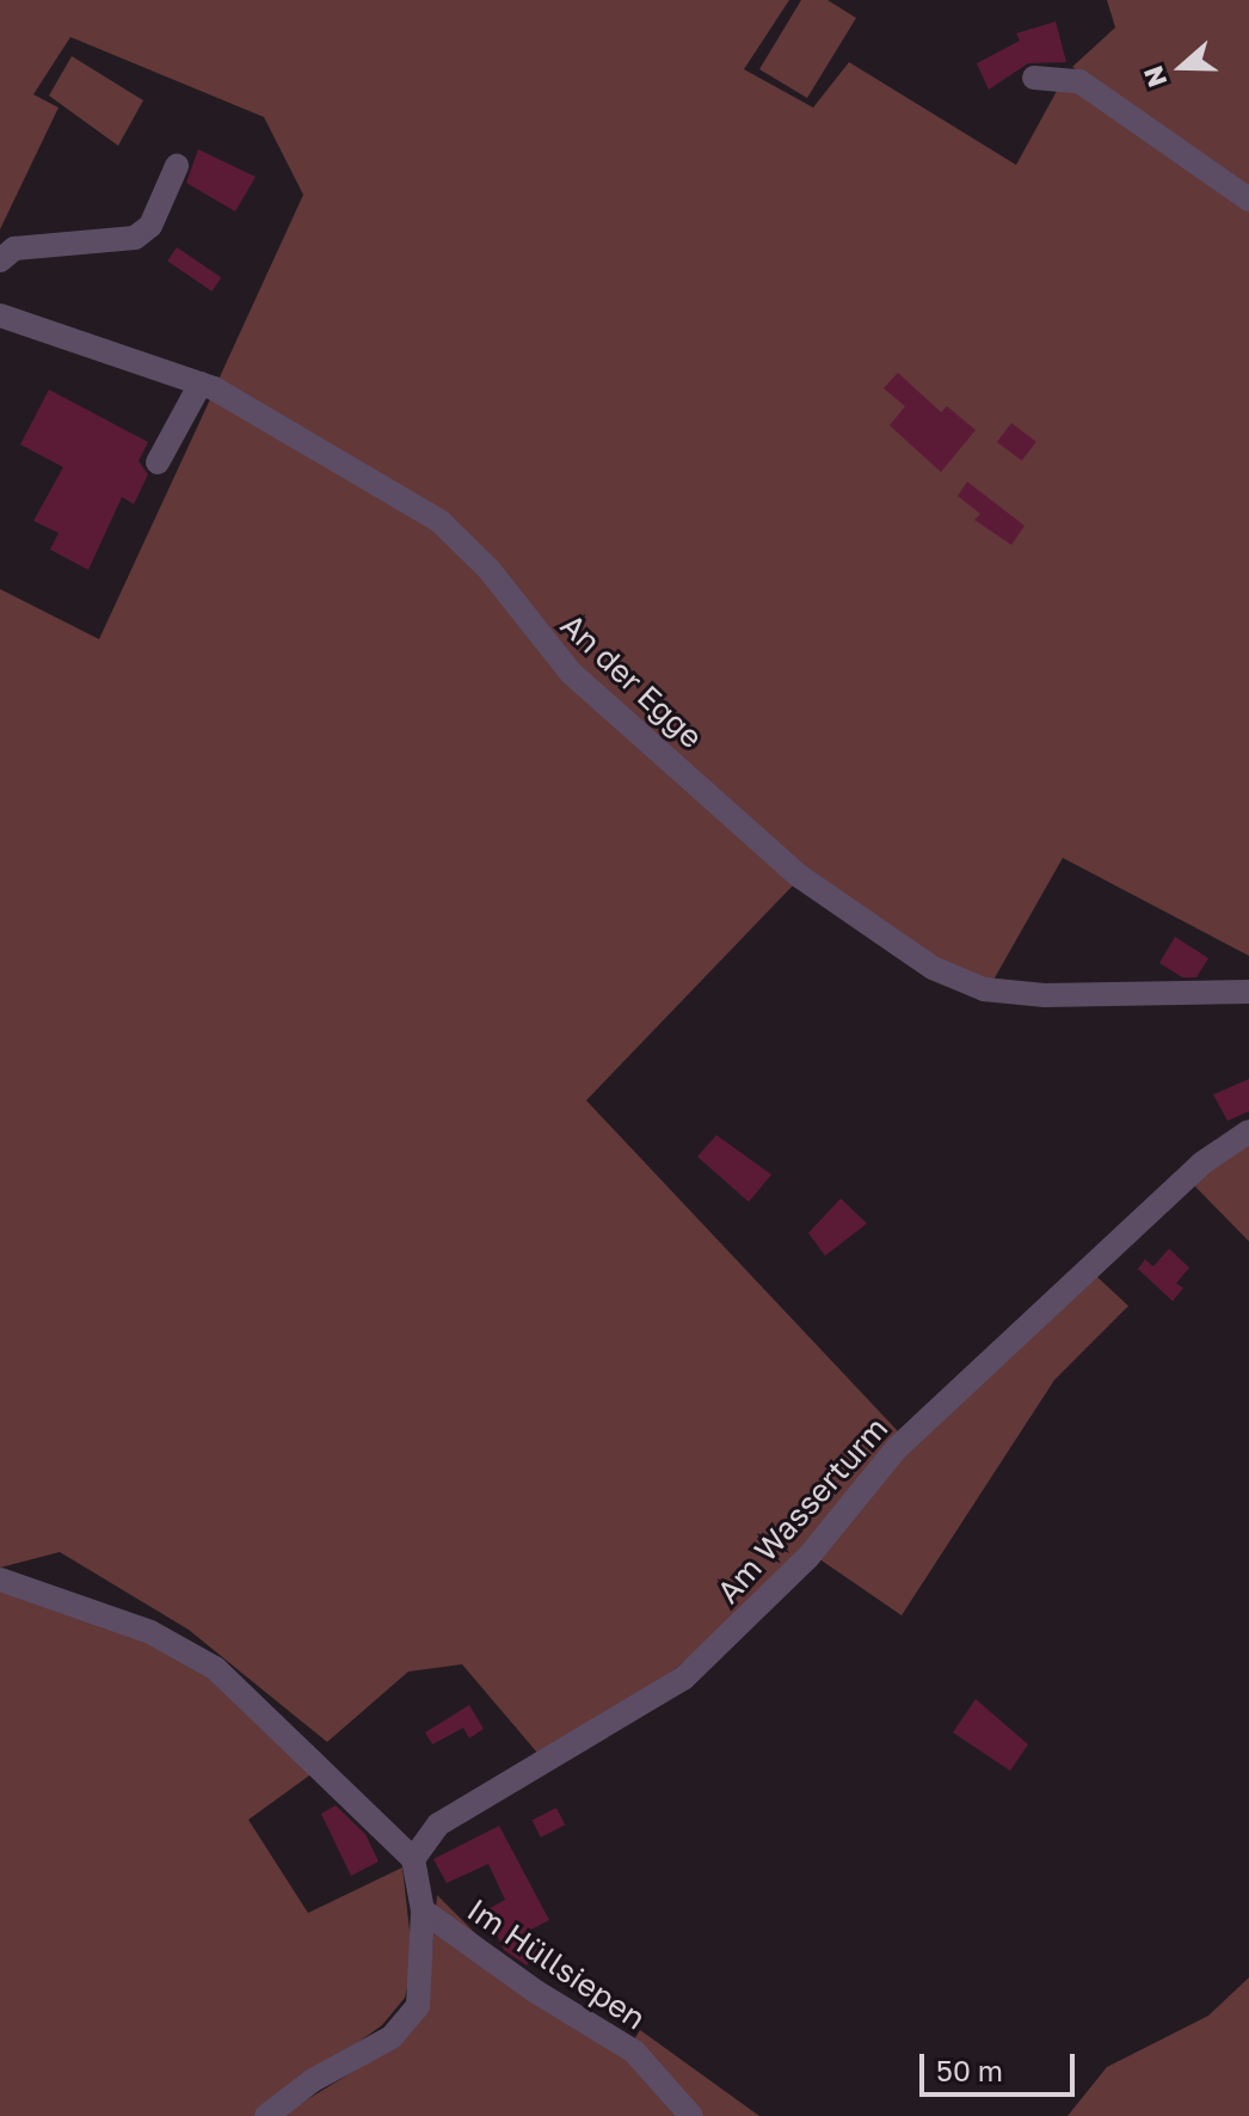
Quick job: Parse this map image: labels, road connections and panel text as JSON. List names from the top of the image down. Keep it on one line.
{"streets":{"street":["An der Egge","Am Wasserturm","Im Hüllsiepen"]},"scale_bar":"50 m","north":"left"}
